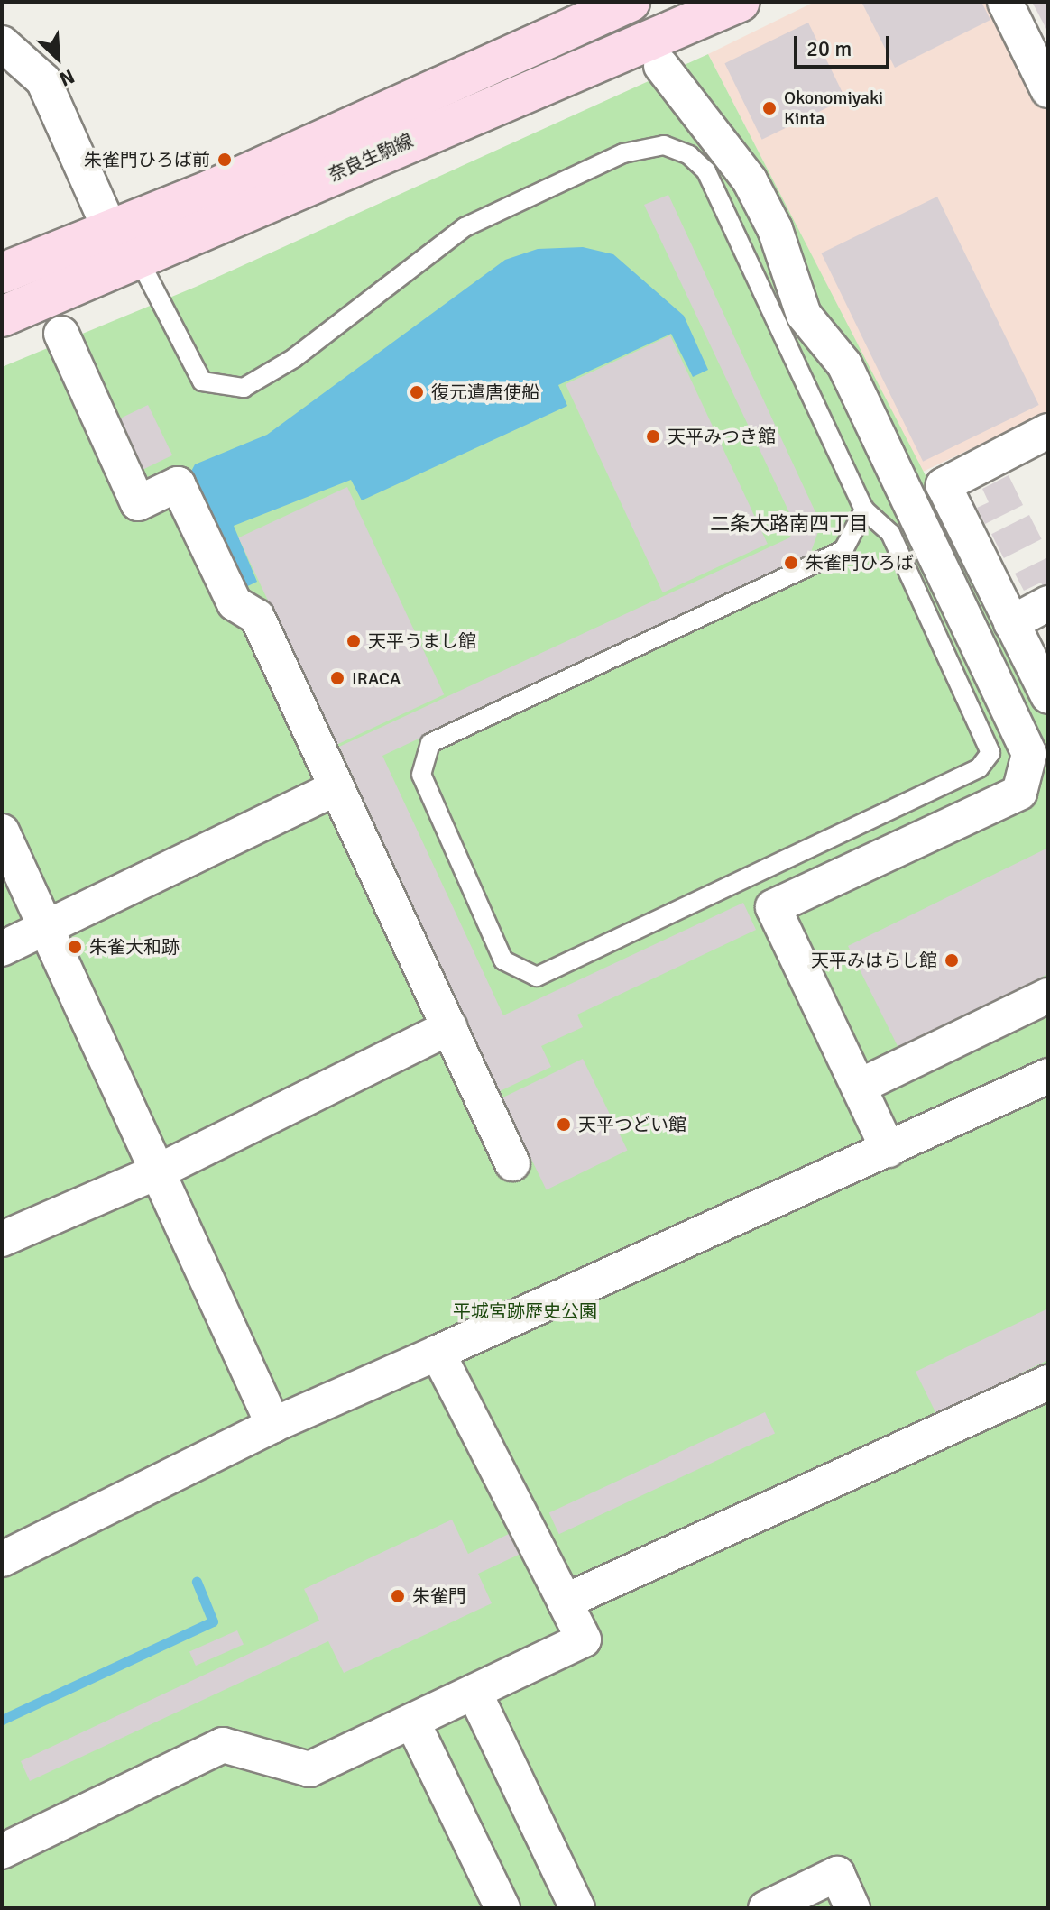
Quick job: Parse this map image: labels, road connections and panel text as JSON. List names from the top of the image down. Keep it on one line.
{"streets":{"main road":["奈良生駒線"]},"districts":["二条大路南四丁目"],"parks":["平城宮跡歴史公園"],"places":["Okonomiyaki Kinta","朱雀門ひろば前","復元遣唐使船","天平みつき館","朱雀門ひろば","天平うまし館","IRACA","朱雀大和跡","天平みはらし館","天平つどい館","朱雀門"],"scale_bar":"20 m","north":"bottom right"}
